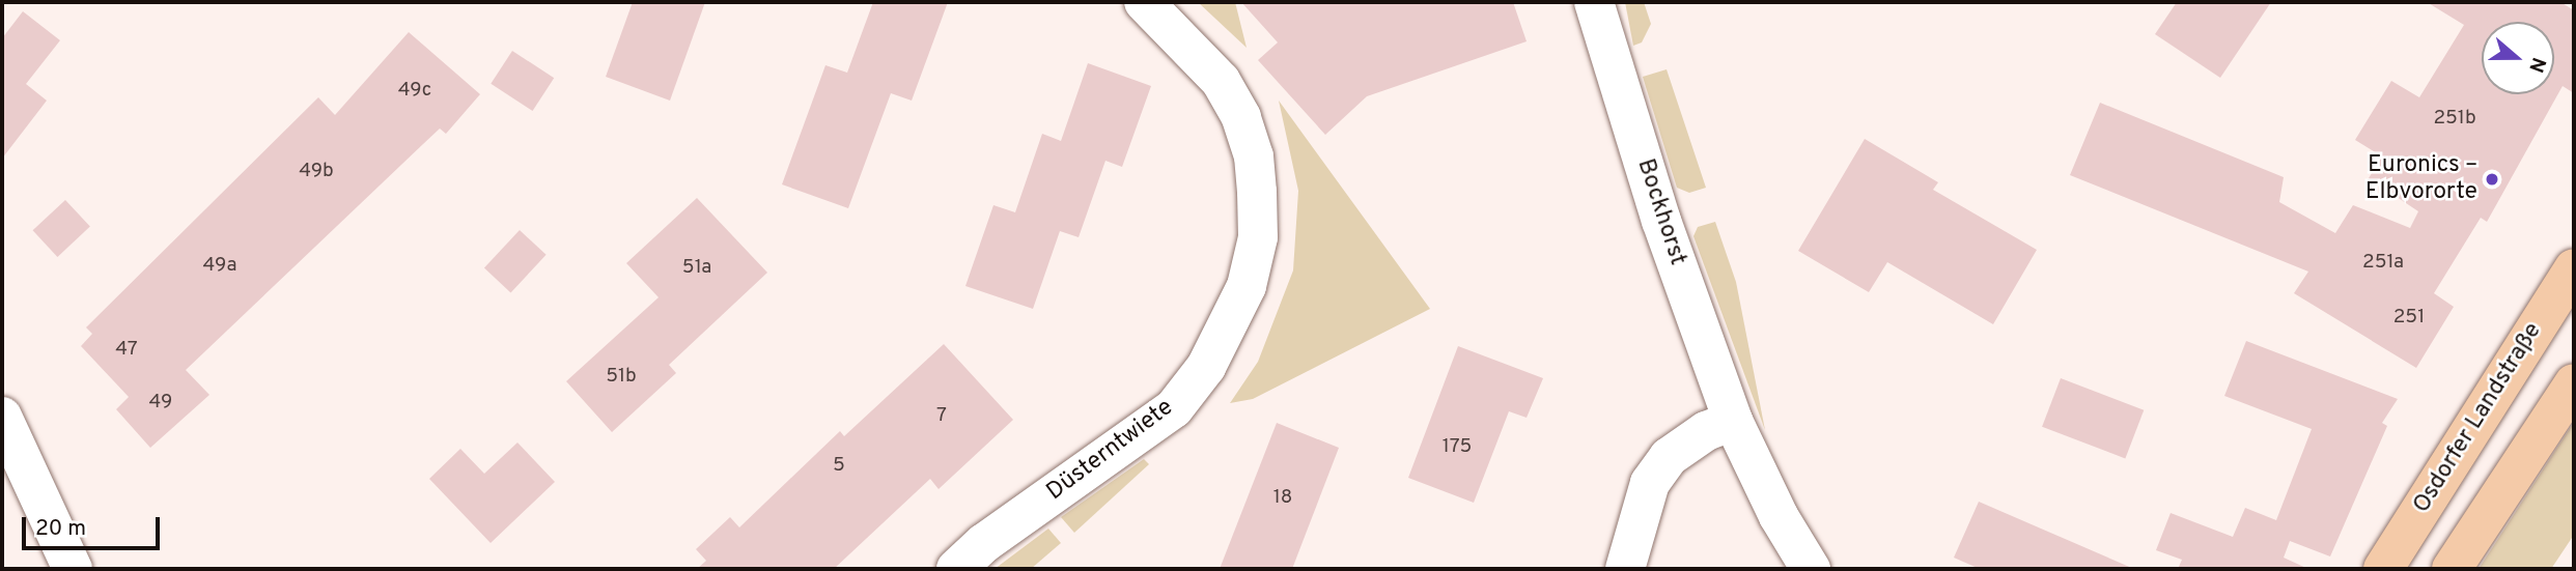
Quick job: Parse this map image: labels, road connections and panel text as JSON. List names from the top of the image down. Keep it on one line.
{"streets":{"main road":["Osdorfer Landstraße"],"street":["Bockhorst","Düsterntwiete"]},"places":["Euronics – Elbvororte"],"house_numbers":["49c","251b","49b","251a","49a","51a","251","47","51b","49","7","175","5","18"],"scale_bar":"20 m","north":"right"}
